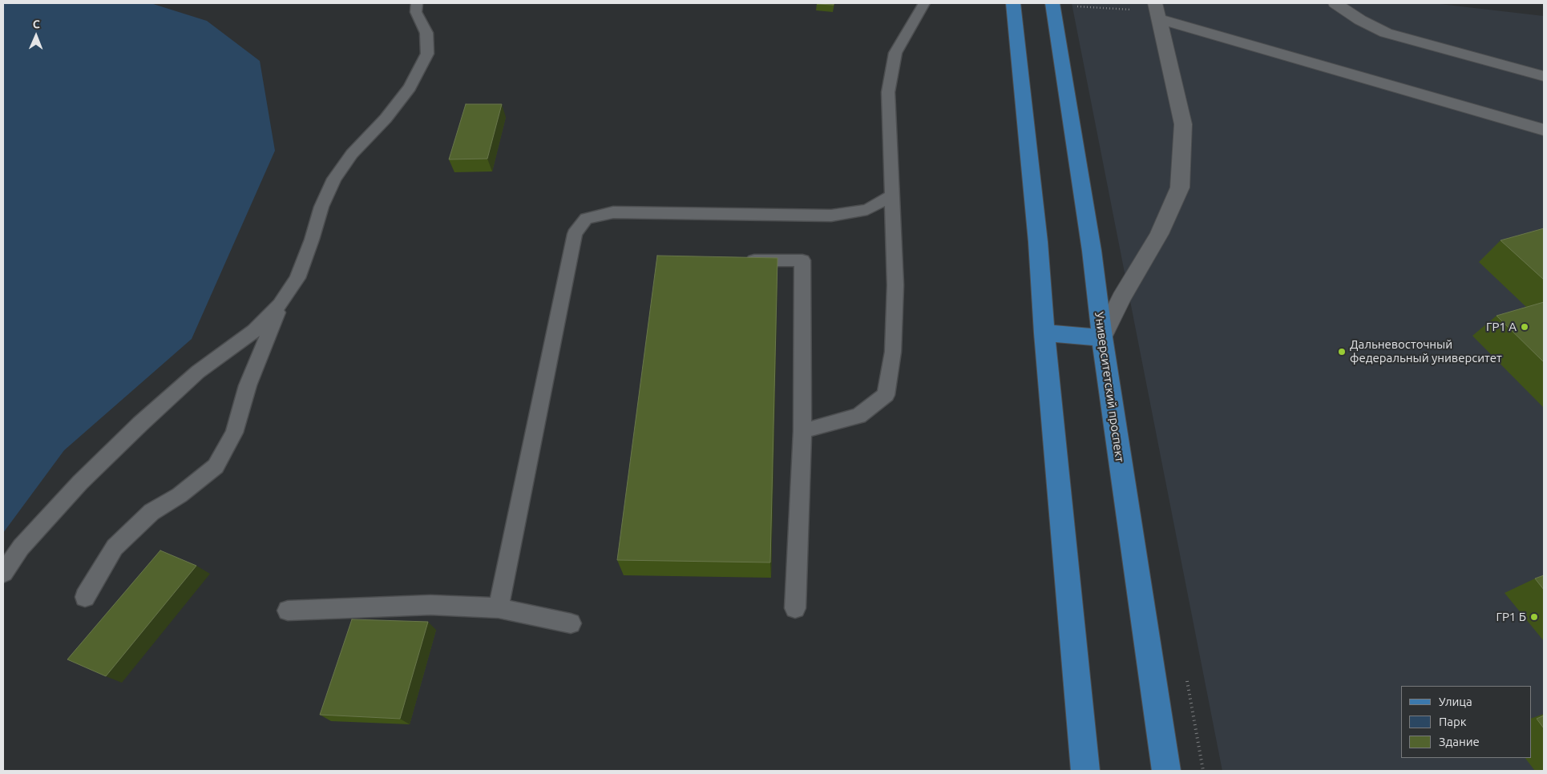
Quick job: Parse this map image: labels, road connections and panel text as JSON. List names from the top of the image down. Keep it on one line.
{"streets":{"main road":["Университетский проспект"]},"places":["ГР1 А","Дальневосточный федеральный университет","ГР1 Б"],"legend":["Улица","Парк","Здание"],"north":"top"}
